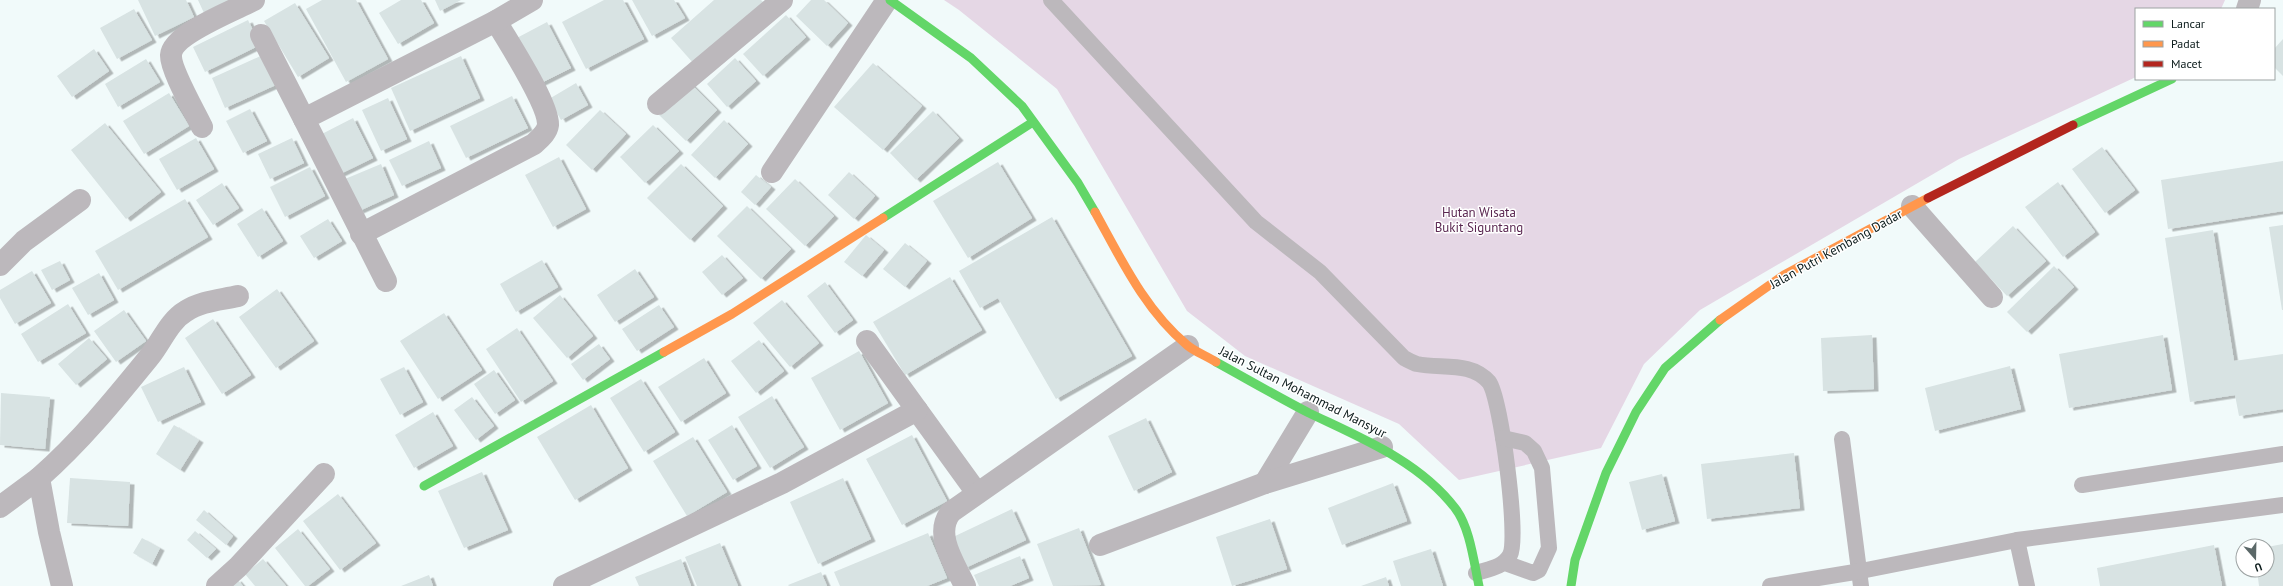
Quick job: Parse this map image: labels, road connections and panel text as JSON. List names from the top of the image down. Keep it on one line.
{"streets":{"street":["Jalan Putri Kembang Dadar","Jalan Sultan Mohammad Mansyur"]},"parks":["Hutan Wisata Bukit Siguntang"],"legend":["Lancar","Padat","Macet"],"north":"bottom"}
